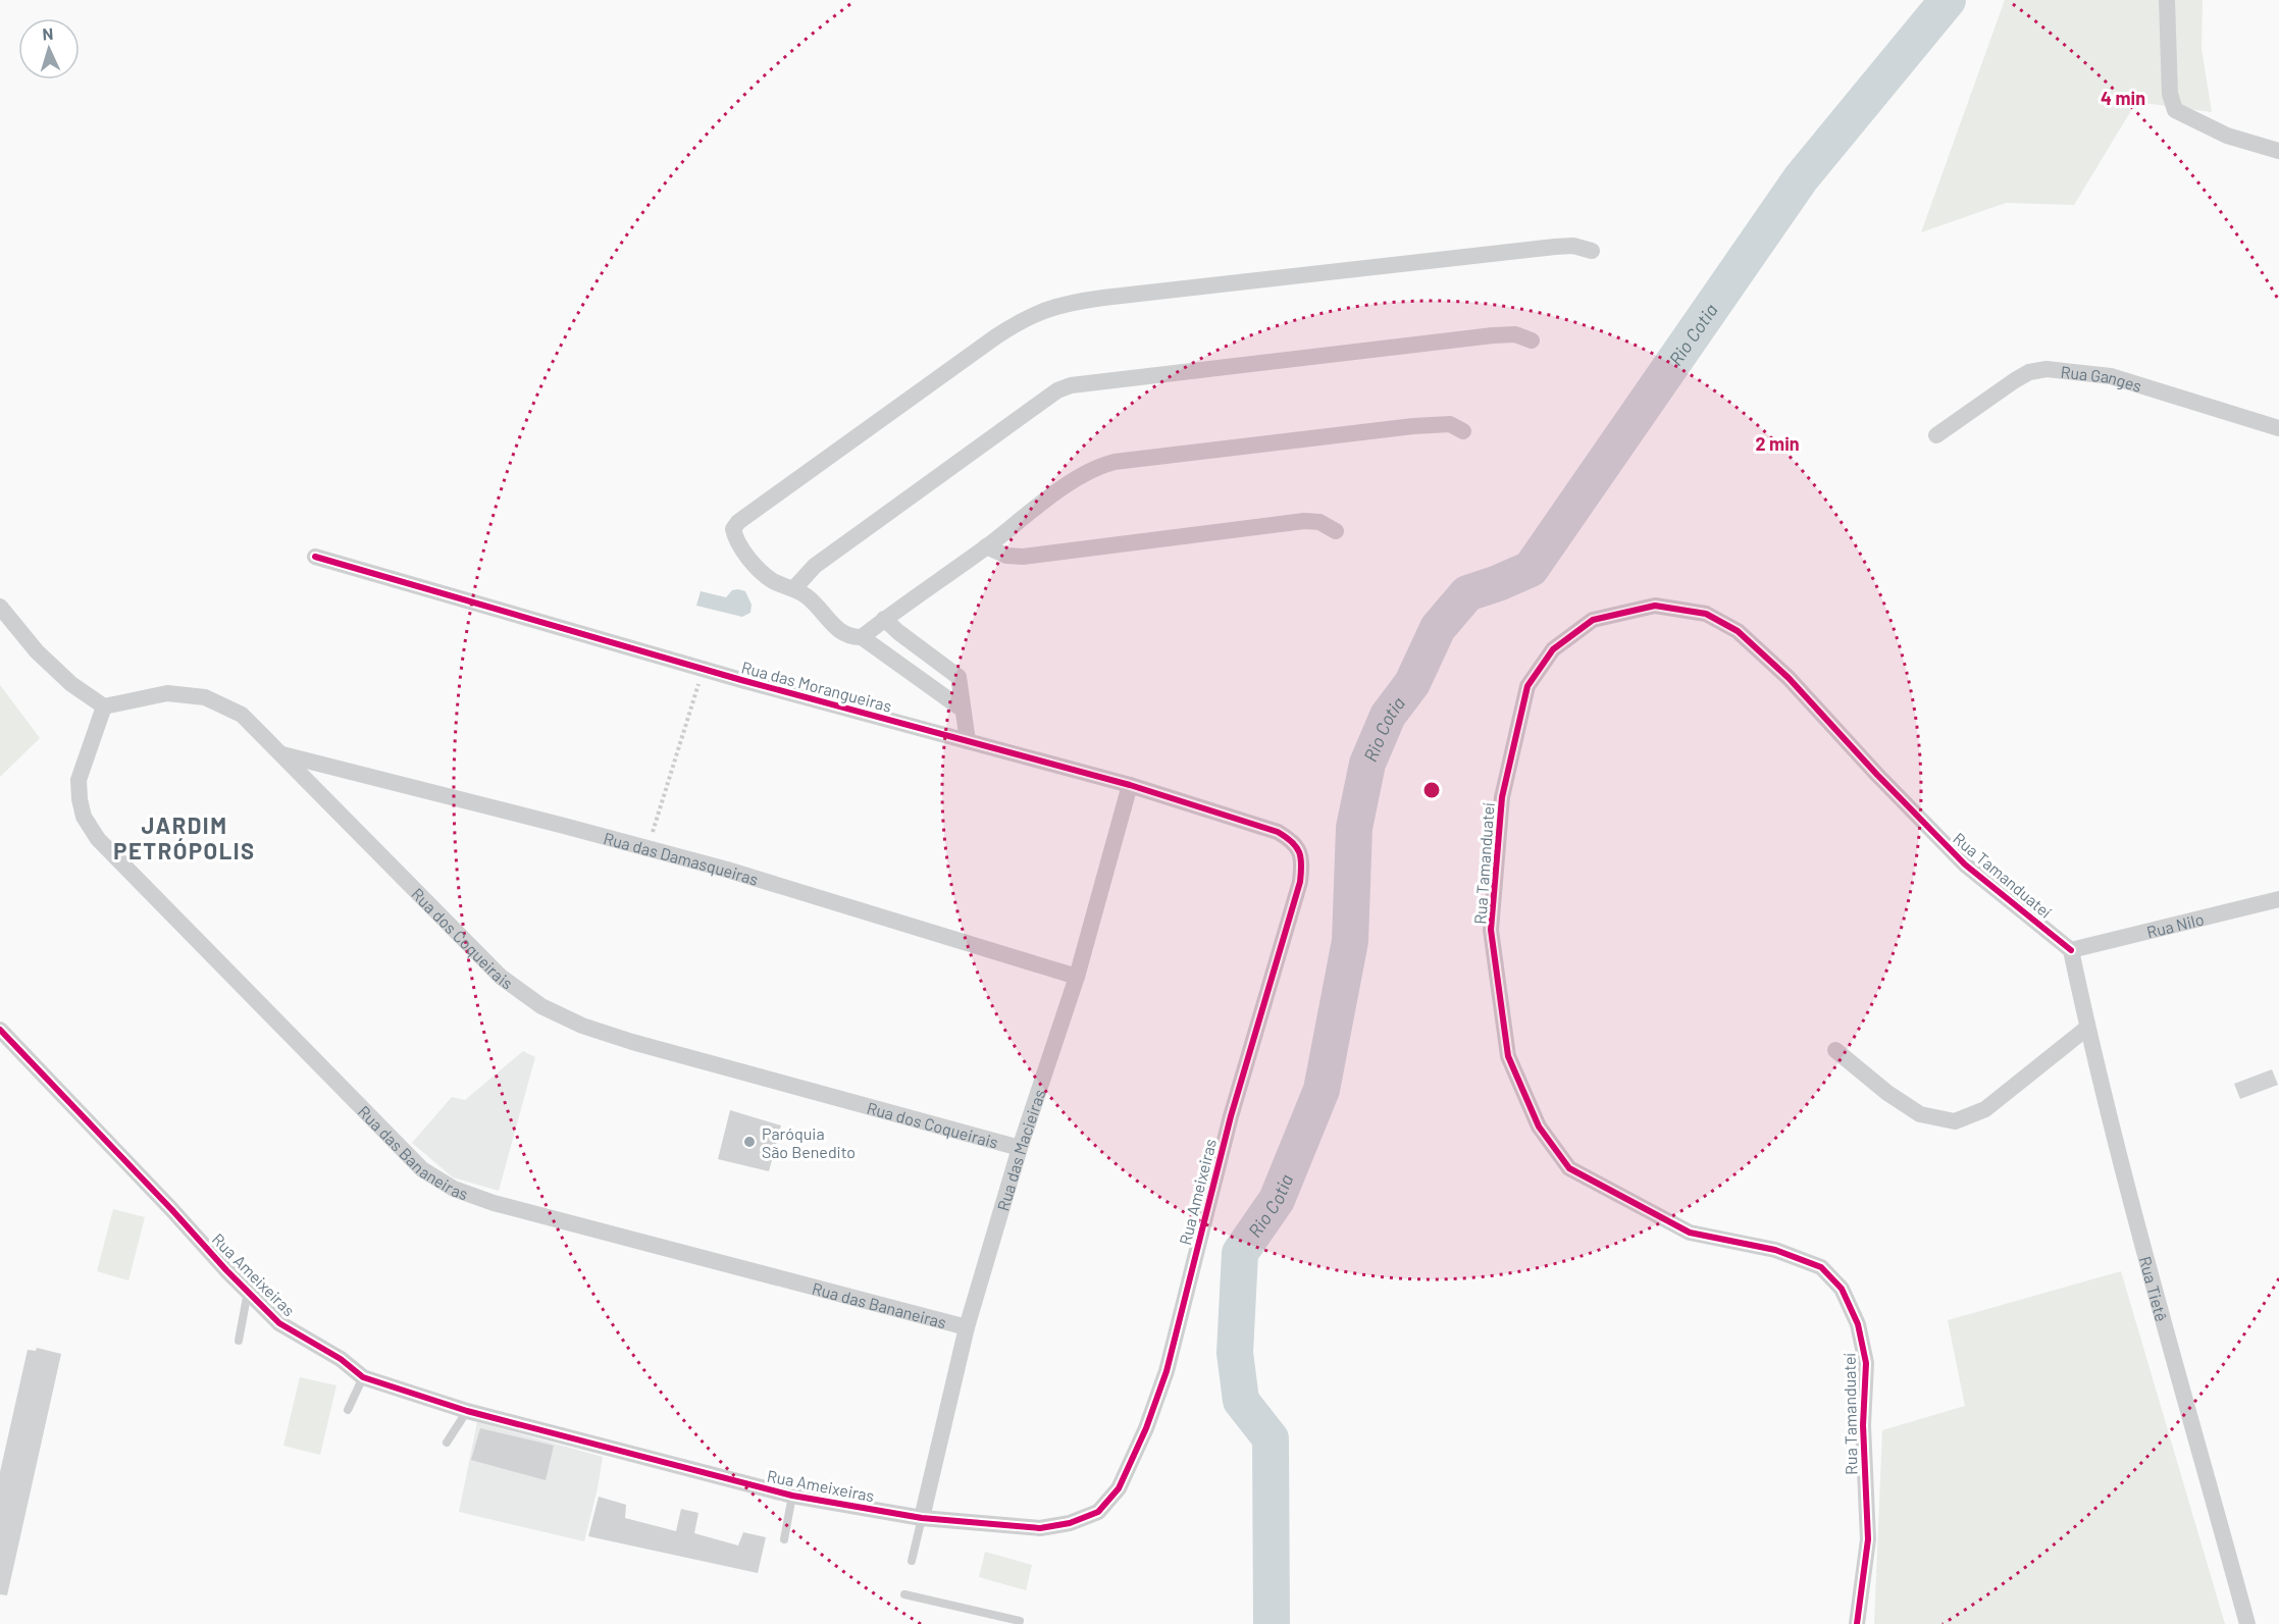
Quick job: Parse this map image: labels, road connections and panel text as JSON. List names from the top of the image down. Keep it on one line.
{"streets":{"street":["Rua Ganges","Rua das Morangueiras","Rua das Damasqueiras","Rua Tamanduateí","Rua Nilo","Rua dos Coqueirais","Rua das Bananeiras","Rua das Macieiras","Rua Ameixeiras","Rua Tietê"]},"crossings":[["Rua das Morangueiras","Rua das Macieiras"],["Rua das Morangueiras","Rua Ameixeiras"],["Rua das Damasqueiras","Rua dos Coqueirais"],["Rua das Damasqueiras","Rua das Macieiras"],["Rua Tamanduateí","Rua Nilo"],["Rua Tamanduateí","Rua Tietê"],["Rua Nilo","Rua Tietê"],["Rua dos Coqueirais","Rua das Bananeiras"],["Rua dos Coqueirais","Rua das Macieiras"],["Rua das Bananeiras","Rua das Macieiras"],["Rua das Macieiras","Rua Ameixeiras"]],"districts":["JARDIM PETRÓPOLIS"],"water":["Rio Cotia"],"places":["Paróquia São Benedito"],"north":"top","rings":["4 min","2 min"]}
